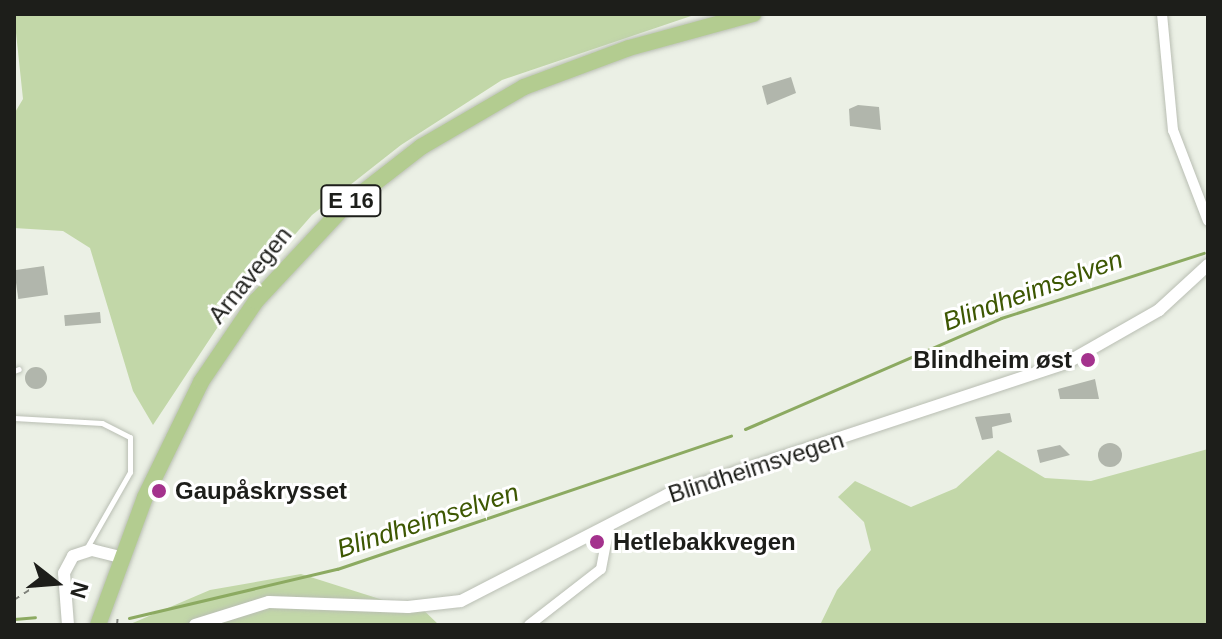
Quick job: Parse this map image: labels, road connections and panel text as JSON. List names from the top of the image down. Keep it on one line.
{"streets":{"highway":["E 16","Arnavegen"],"street":["Blindheimsvegen"]},"water":["Blindheimselven"],"places":["Blindheim øst","Gaupåskrysset","Hetlebakkvegen"],"north":"right"}
